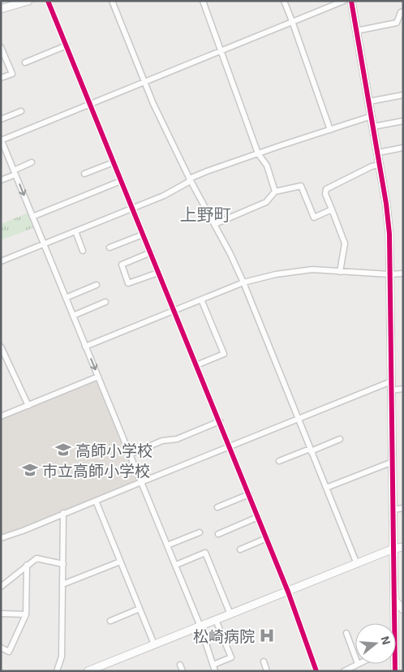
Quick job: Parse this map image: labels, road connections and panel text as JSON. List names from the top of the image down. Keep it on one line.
{"districts":["上野町"],"places":{"school or university":["高師小学校","市立高師小学校"],"hospital":["松崎病院"]},"north":"right"}
